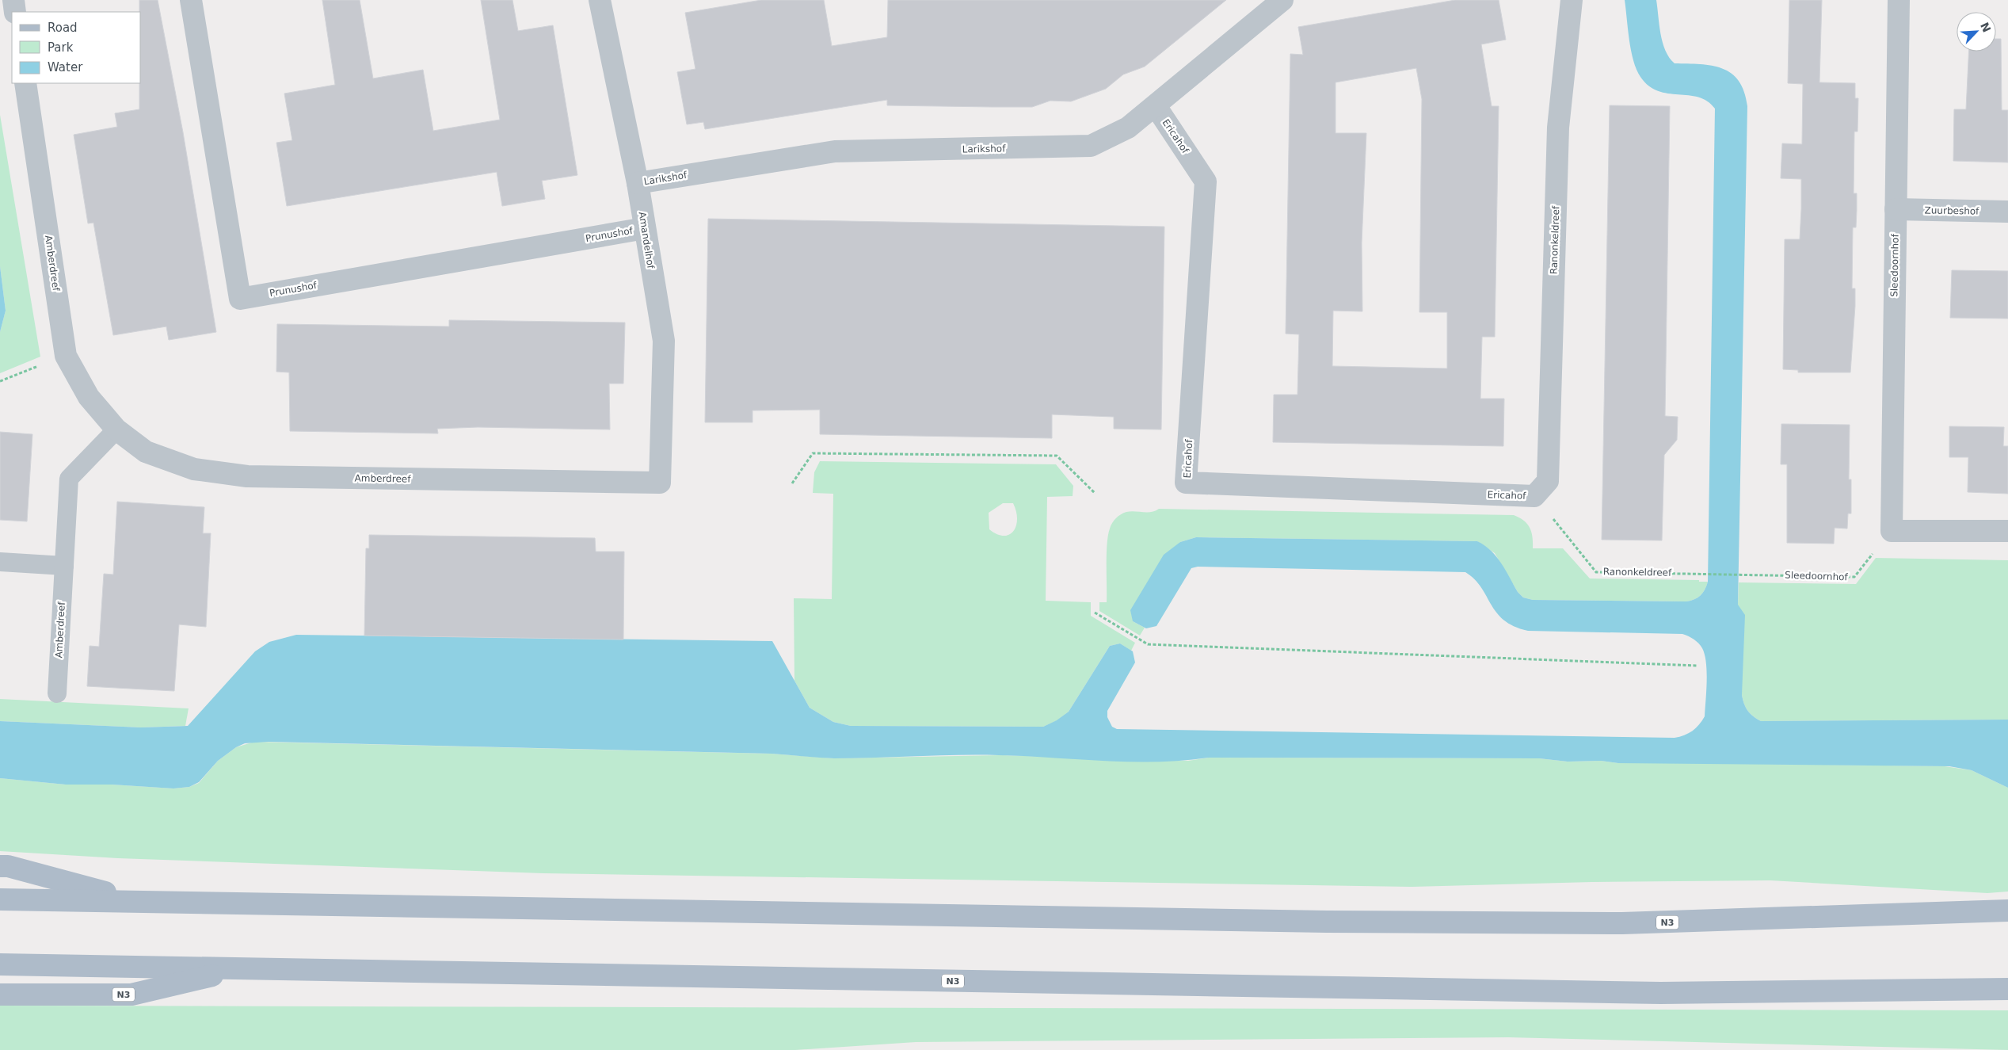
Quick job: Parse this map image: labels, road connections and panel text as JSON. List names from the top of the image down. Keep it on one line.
{"streets":{"main road":["N3"],"street":["Ericahof","Larikshof","Zuurbeshof","Prunushof","Amandelhof","Ranonkeldreef","Amberdreef","Sleedoornhof"]},"crossings":[["Ericahof","Larikshof"],["Ericahof","Ranonkeldreef"],["Larikshof","Amandelhof"],["Zuurbeshof","Sleedoornhof"],["Prunushof","Amandelhof"],["Amandelhof","Amberdreef"],["Ranonkeldreef","Sleedoornhof"]],"legend":["Road","Park","Water"],"north":"top right"}
